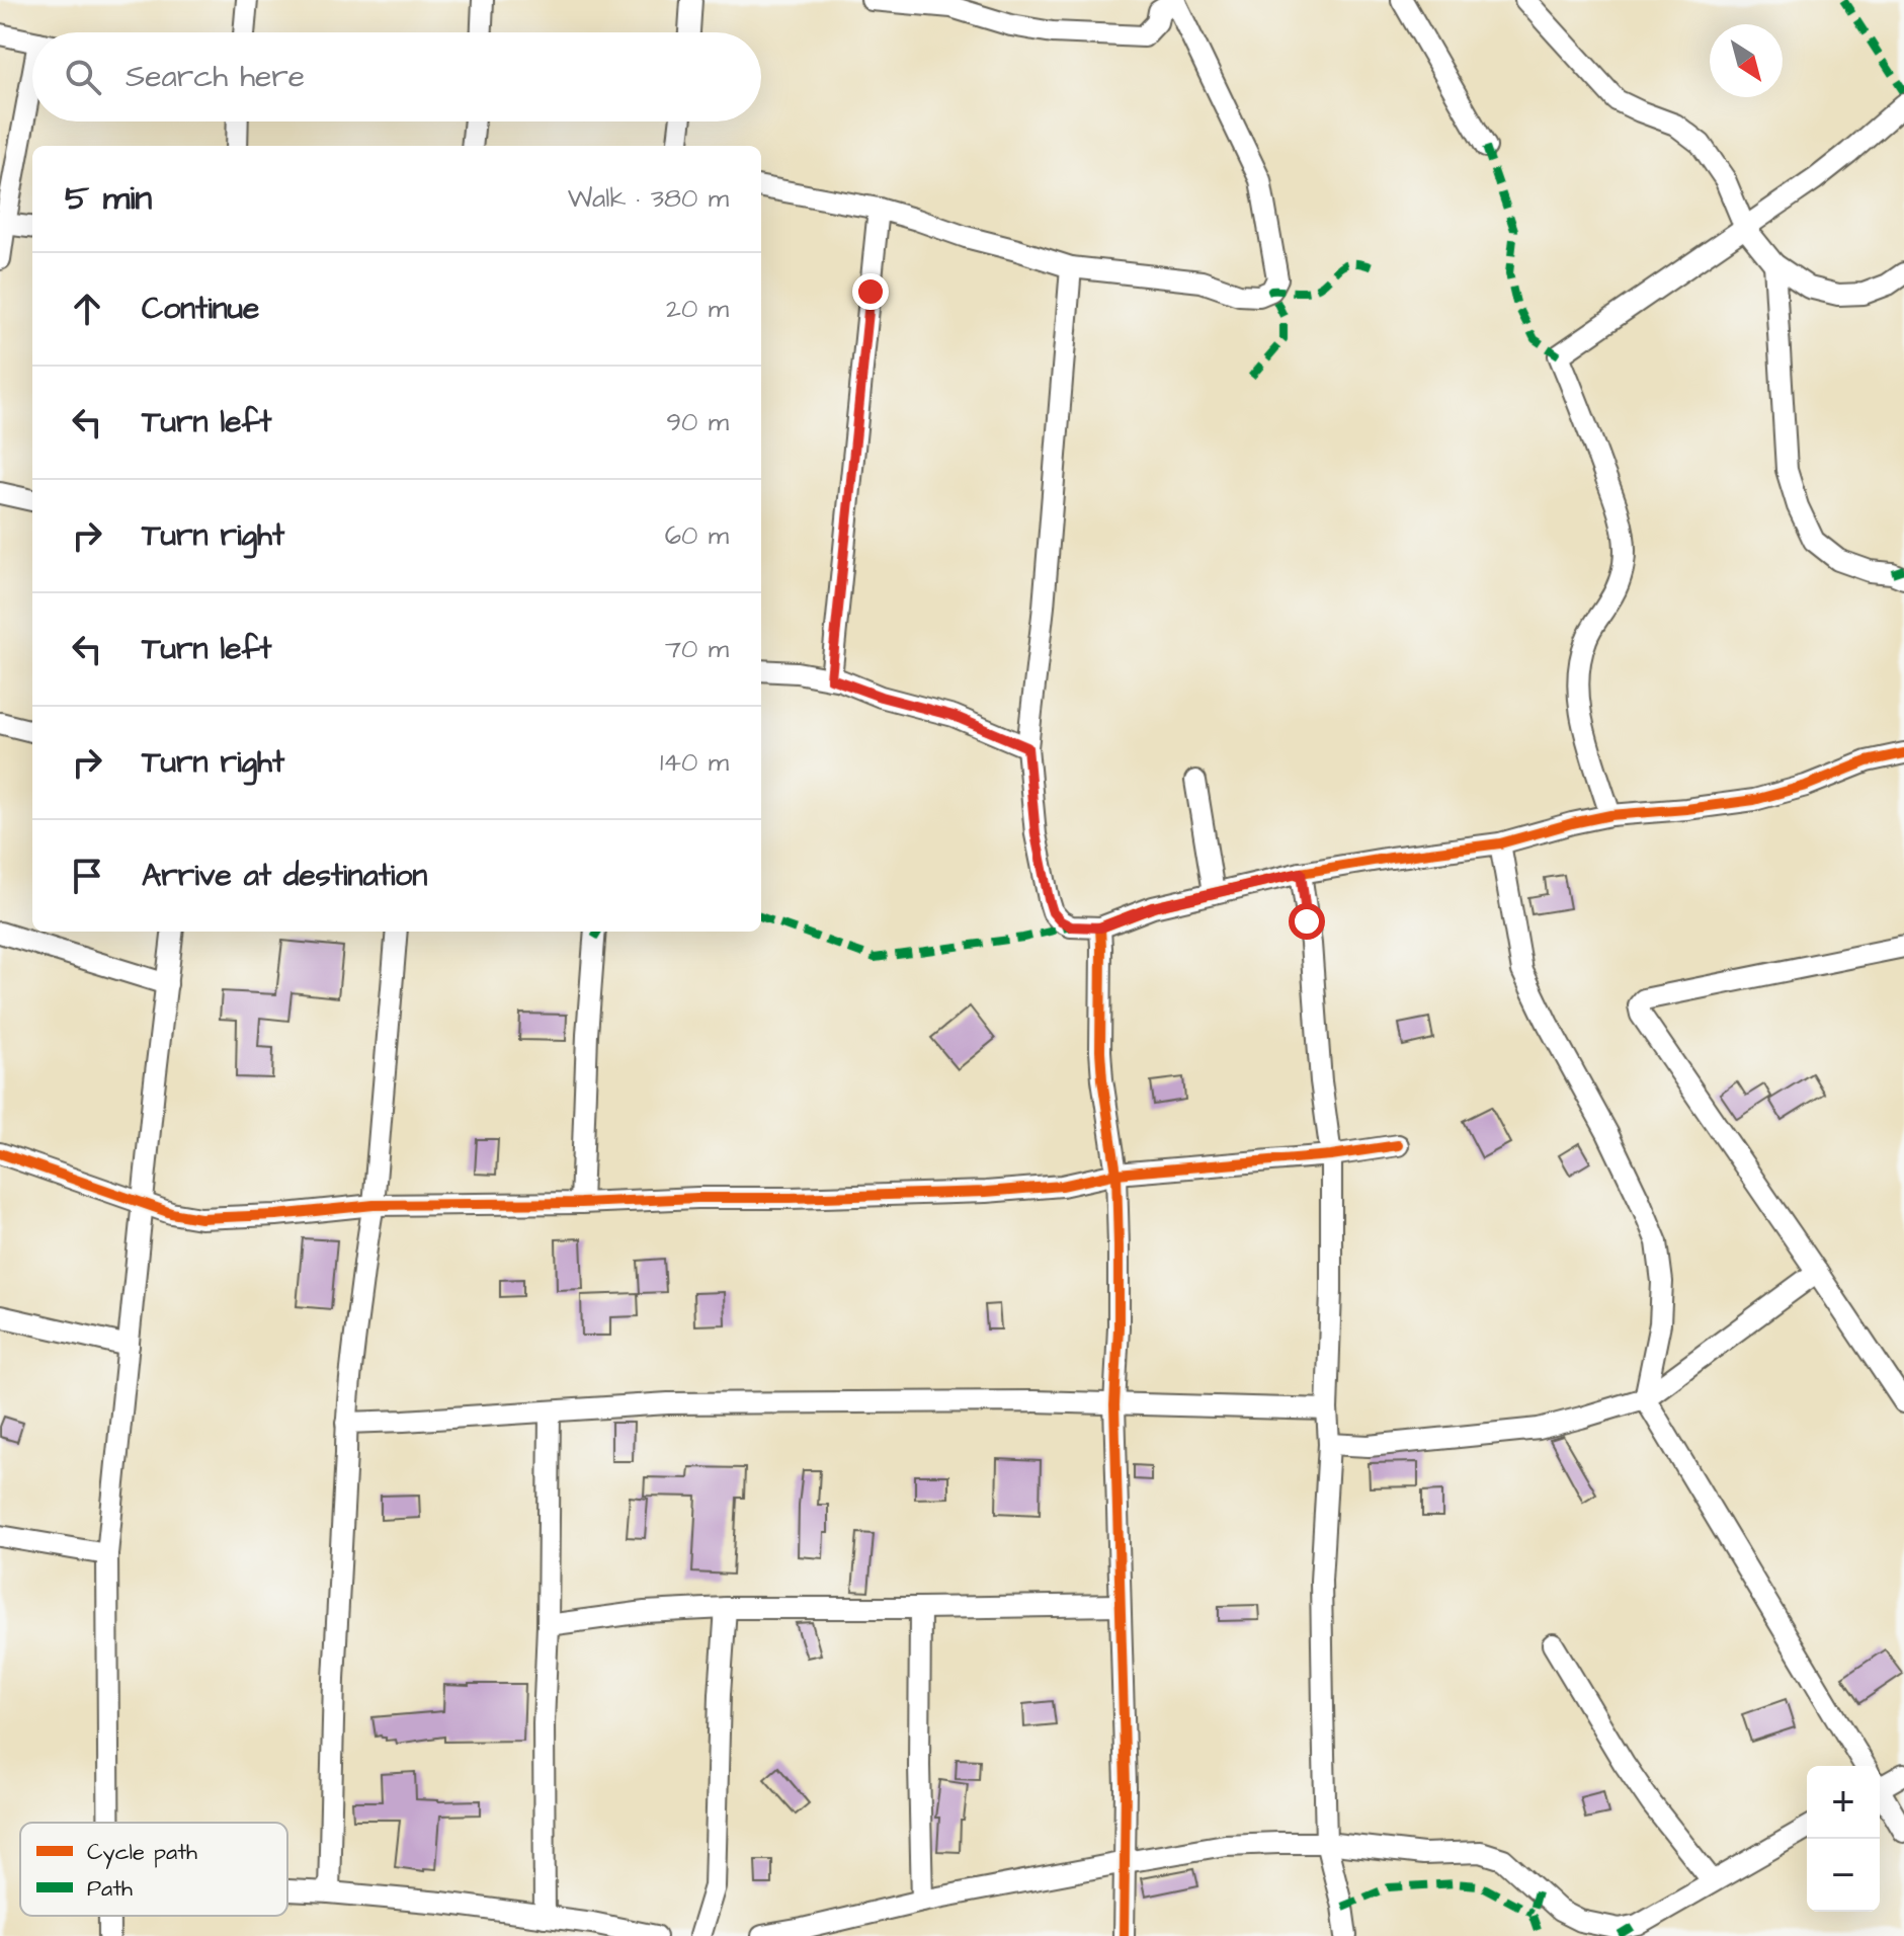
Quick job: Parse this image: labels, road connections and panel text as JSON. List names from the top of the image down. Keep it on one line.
{"legend":["Cycle path","Path"],"north":"bottom right","page":{"search":"Search here","heading":["5 min","Walk · 380 m"],"list":[["Continue","20 m"],["Turn left","90 m"],["Turn right","60 m"],["Turn left","70 m"],["Turn right","140 m"],"Arrive at destination"],"map_buttons":["+","−"]}}
